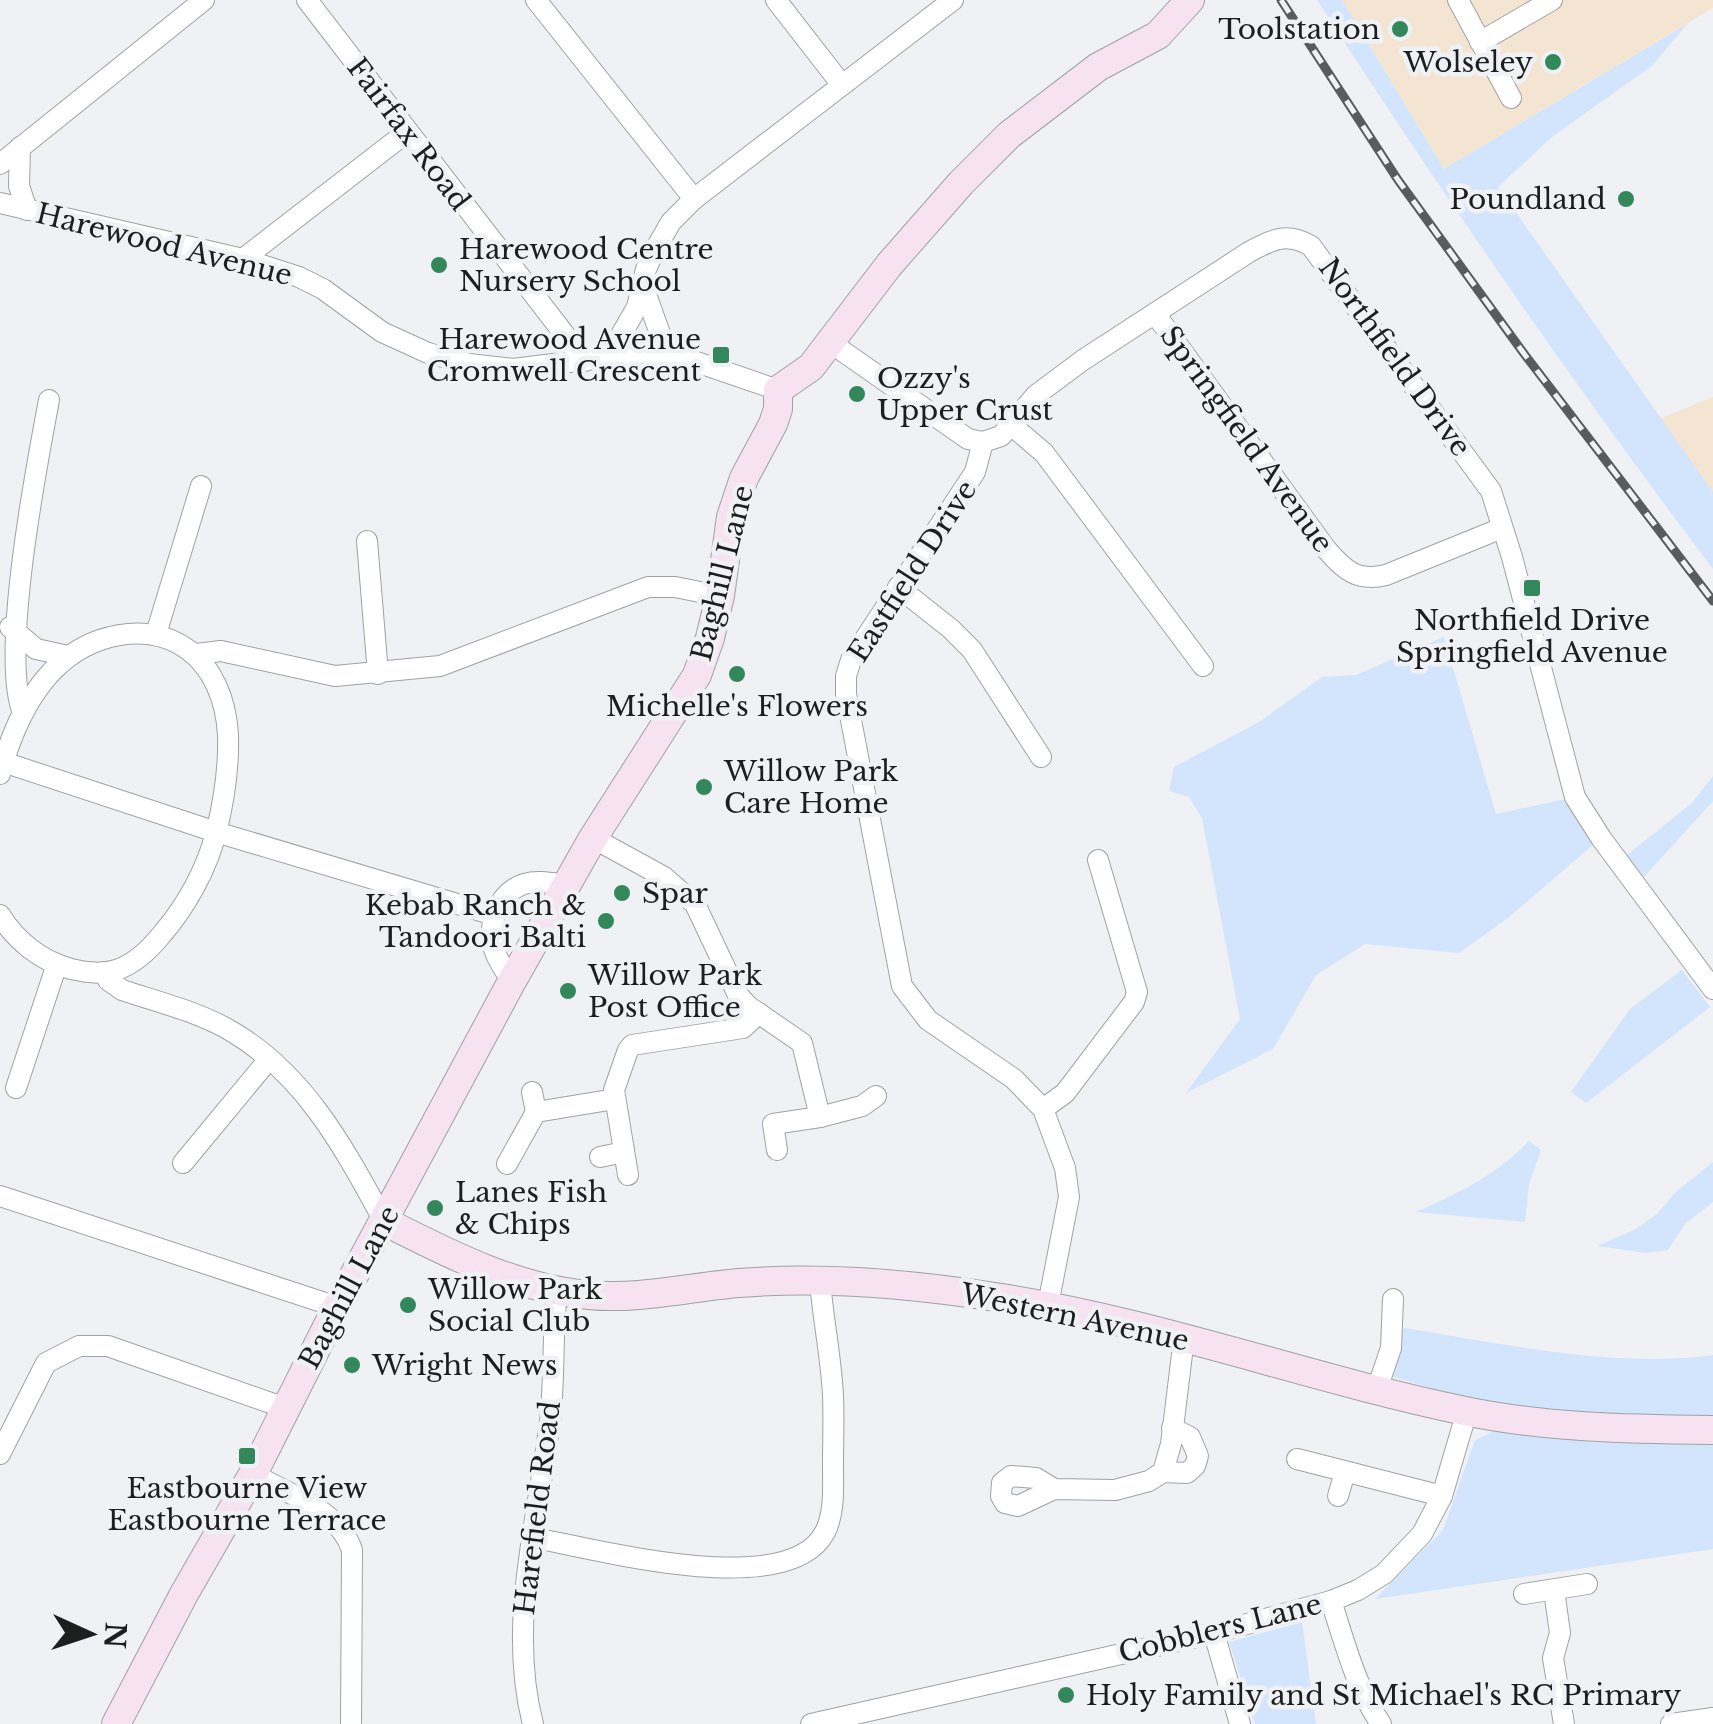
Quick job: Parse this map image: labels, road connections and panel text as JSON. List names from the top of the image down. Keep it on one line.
{"streets":{"street":["Fairfax Road","Harewood Avenue","Northfield Drive","Springfield Avenue","Eastfield Drive","Baghill Lane","Western Avenue","Harefield Road","Cobblers Lane"]},"crossings":[["Fairfax Road","Harewood Avenue"],["Harewood Avenue","Baghill Lane"],["Northfield Drive","Springfield Avenue"],["Northfield Drive","Eastfield Drive"],["Eastfield Drive","Western Avenue"],["Baghill Lane","Western Avenue"],["Western Avenue","Harefield Road"],["Western Avenue","Cobblers Lane"]],"places":{"other":["Toolstation","Wolseley","Poundland","Harewood Centre Nursery School","Ozzy's Upper Crust","Michelle's Flowers","Willow Park Care Home","Spar","Kebab Ranch & Tandoori Balti","Willow Park Post Office","Lanes Fish & Chips","Willow Park Social Club","Wright News","Holy Family and St Michael's RC Primary"],"transit":["Harewood Avenue Cromwell Crescent","Northfield Drive Springfield Avenue","Eastbourne View Eastbourne Terrace"]},"north":"right"}
